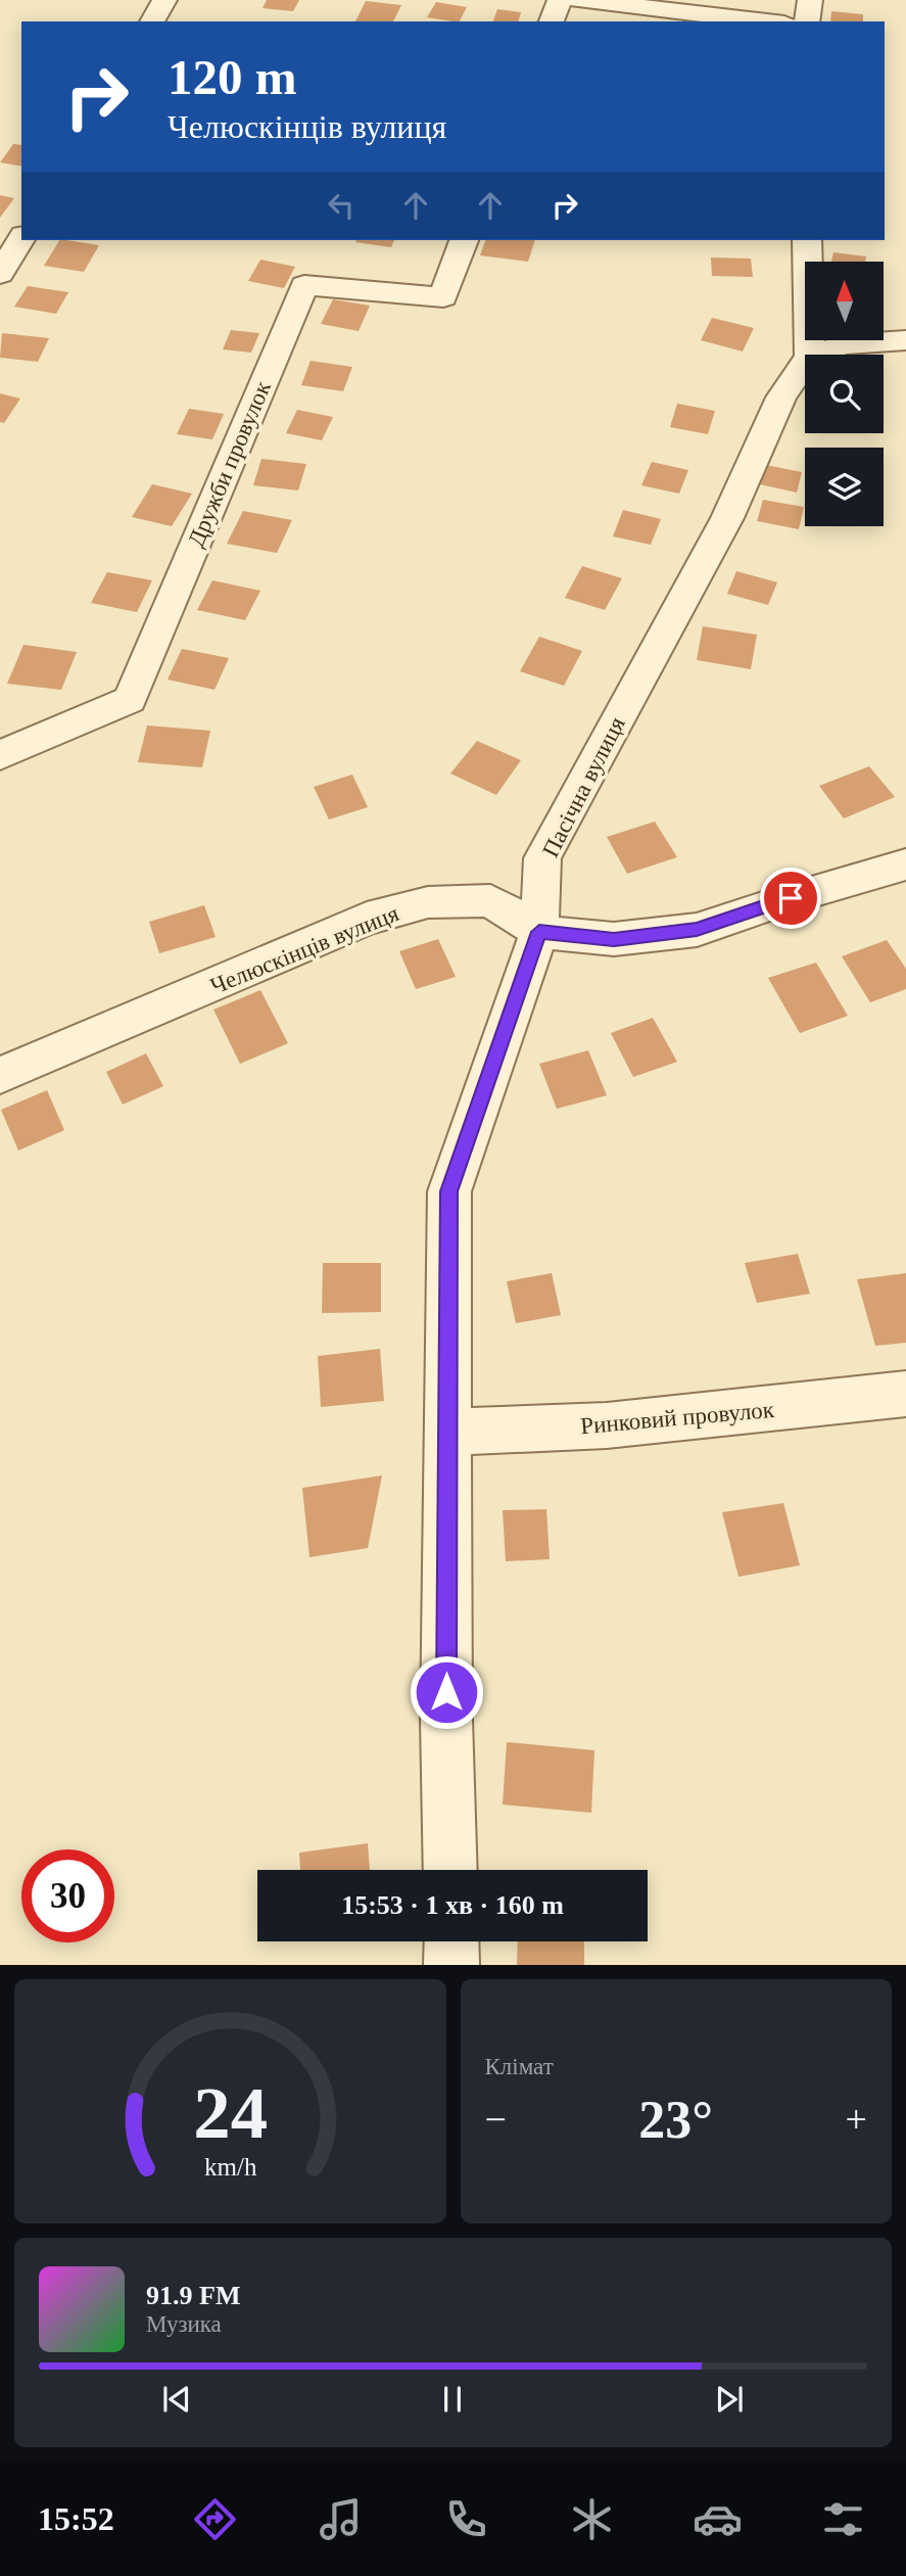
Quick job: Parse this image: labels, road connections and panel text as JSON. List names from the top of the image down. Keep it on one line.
{"streets":{"street":["Дружби провулок","Пасічна вулиця","Челюскінців вулиця","Ринковий провулок"]},"crossings":[["Пасічна вулиця","Челюскінців вулиця"],["Пасічна вулиця","Ринковий провулок"]],"north":"top","page":{"turn":["120 m","Челюскінців вулиця"],"limit":"30","trip":"15:53 · 1 хв · 160 m","tile":"Клімат","heat":["−","23°","+"],"song":["91.9 FM","Музика"],"tabs":"15:52","gauge":["24","km/h"]}}
